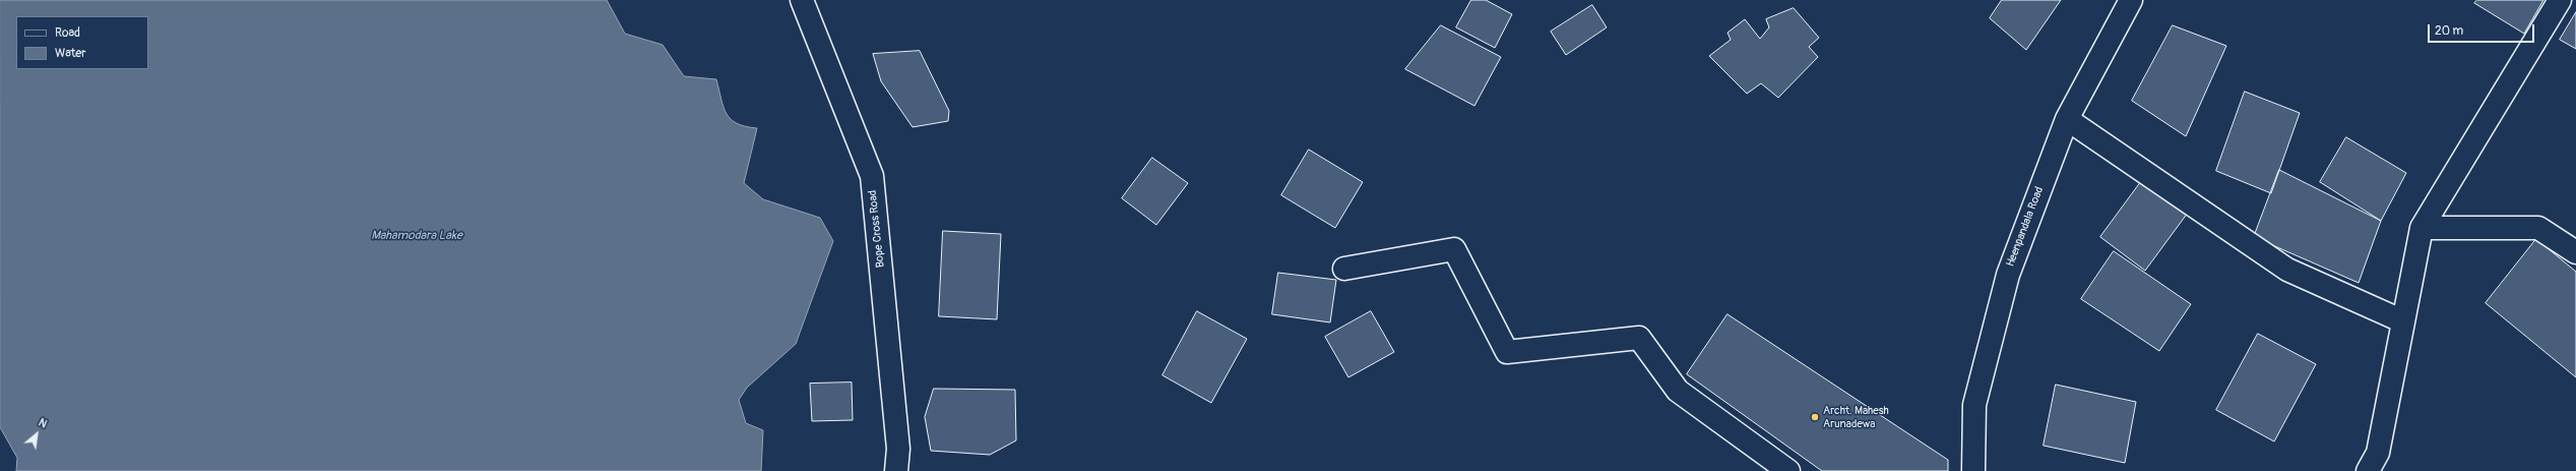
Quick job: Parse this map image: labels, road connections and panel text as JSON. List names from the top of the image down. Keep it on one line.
{"streets":{"street":["Heenpandala Road","Bope Cross Road"]},"water":["Mahamodara Lake"],"places":["Archt. Mahesh Arunadewa"],"legend":["Road","Water"],"scale_bar":"20 m","north":"top right"}
